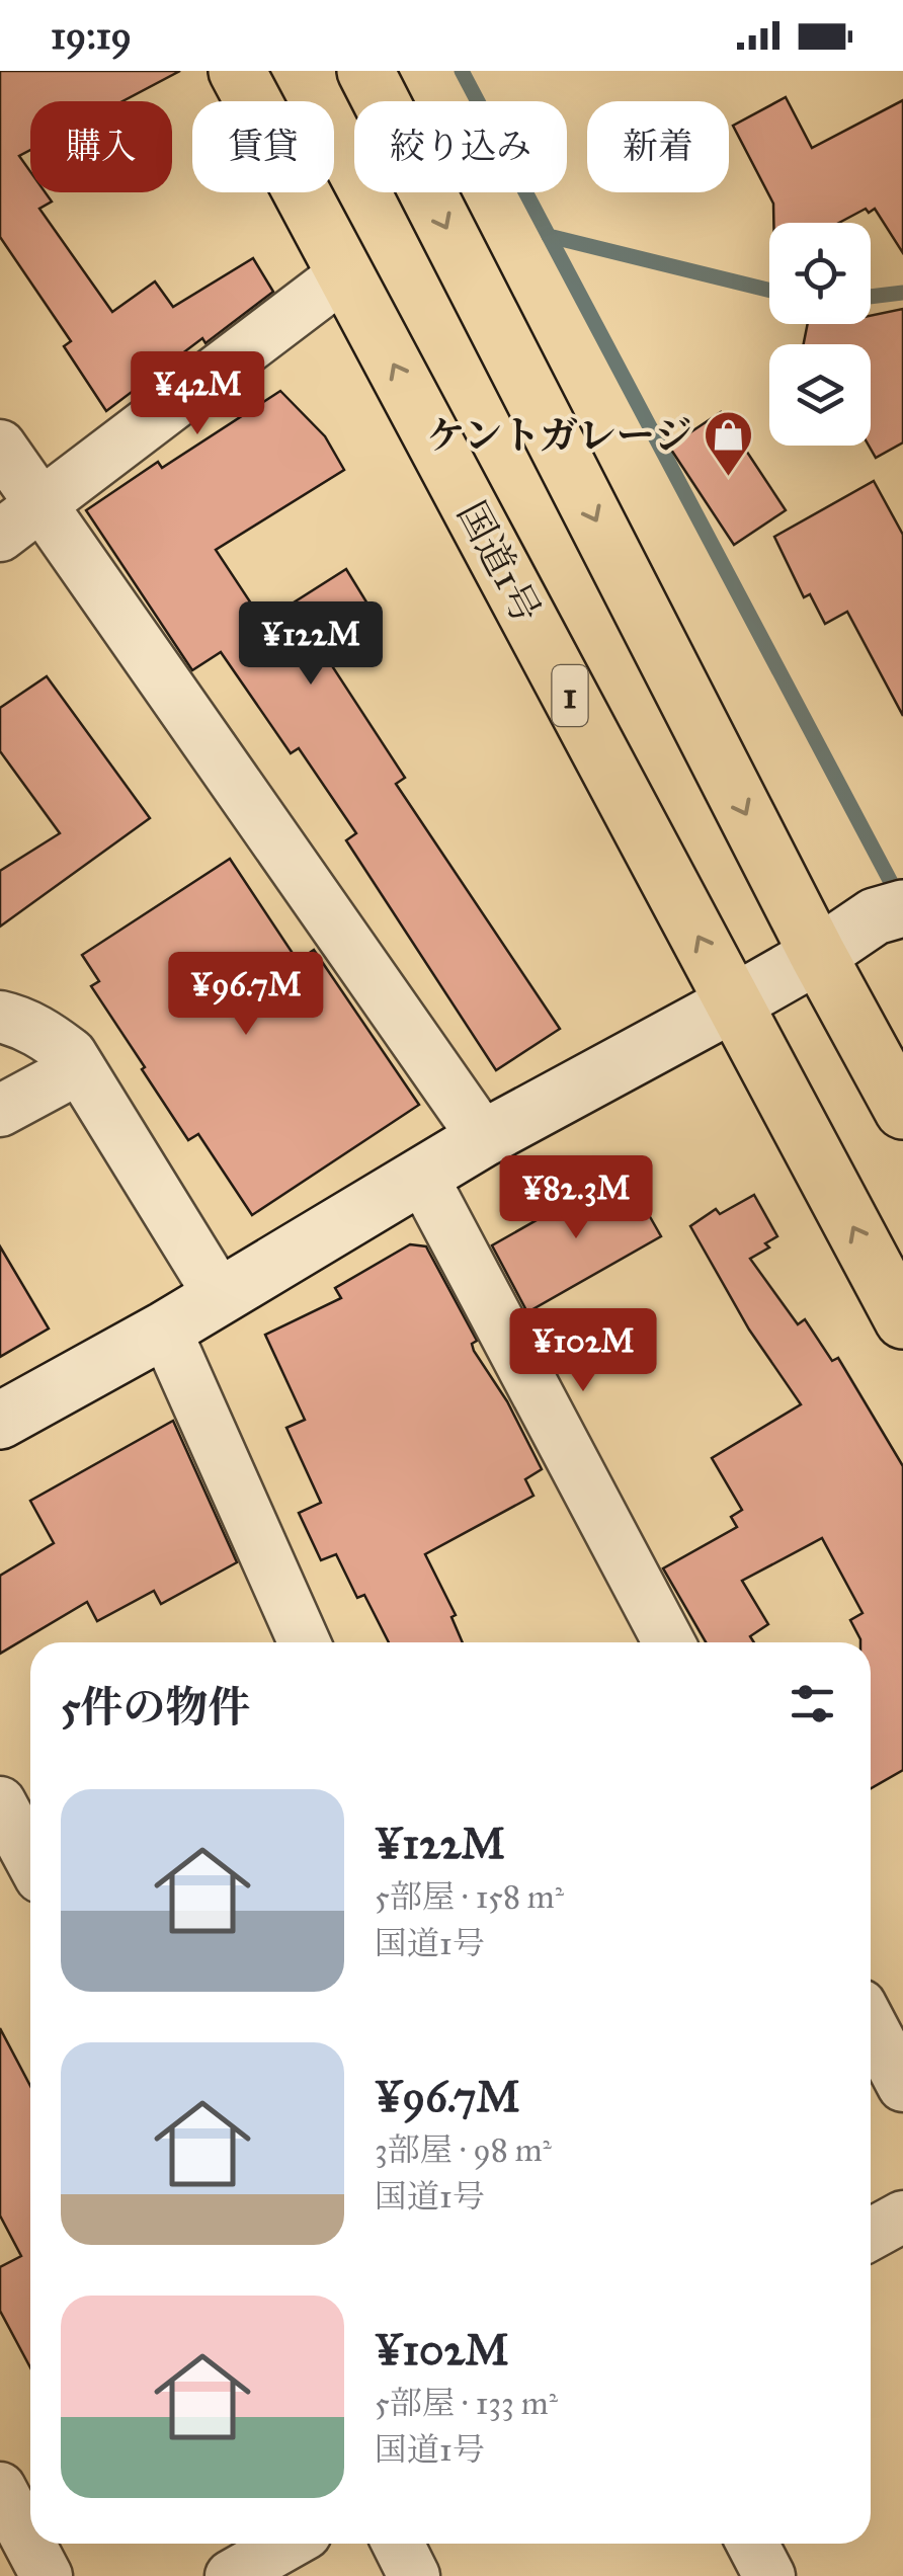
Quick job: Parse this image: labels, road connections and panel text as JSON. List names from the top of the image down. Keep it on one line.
{"streets":{"highway":["国道1号","1"]},"places":{"shop":["ケントガレージ"]},"page":{"status":"19:19","chip":["購入","賃貸","絞り込み","新着"],"price":["¥42M","¥122M","¥96.7M","¥82.3M","¥102M"],"heading":"5件の物件","list":[{"name":"¥122M","note":"5部屋 · 158 m² · 国道1号"},{"name":"¥96.7M","note":"3部屋 · 98 m² · 国道1号"},{"name":"¥102M","note":"5部屋 · 133 m² · 国道1号"}]}}
